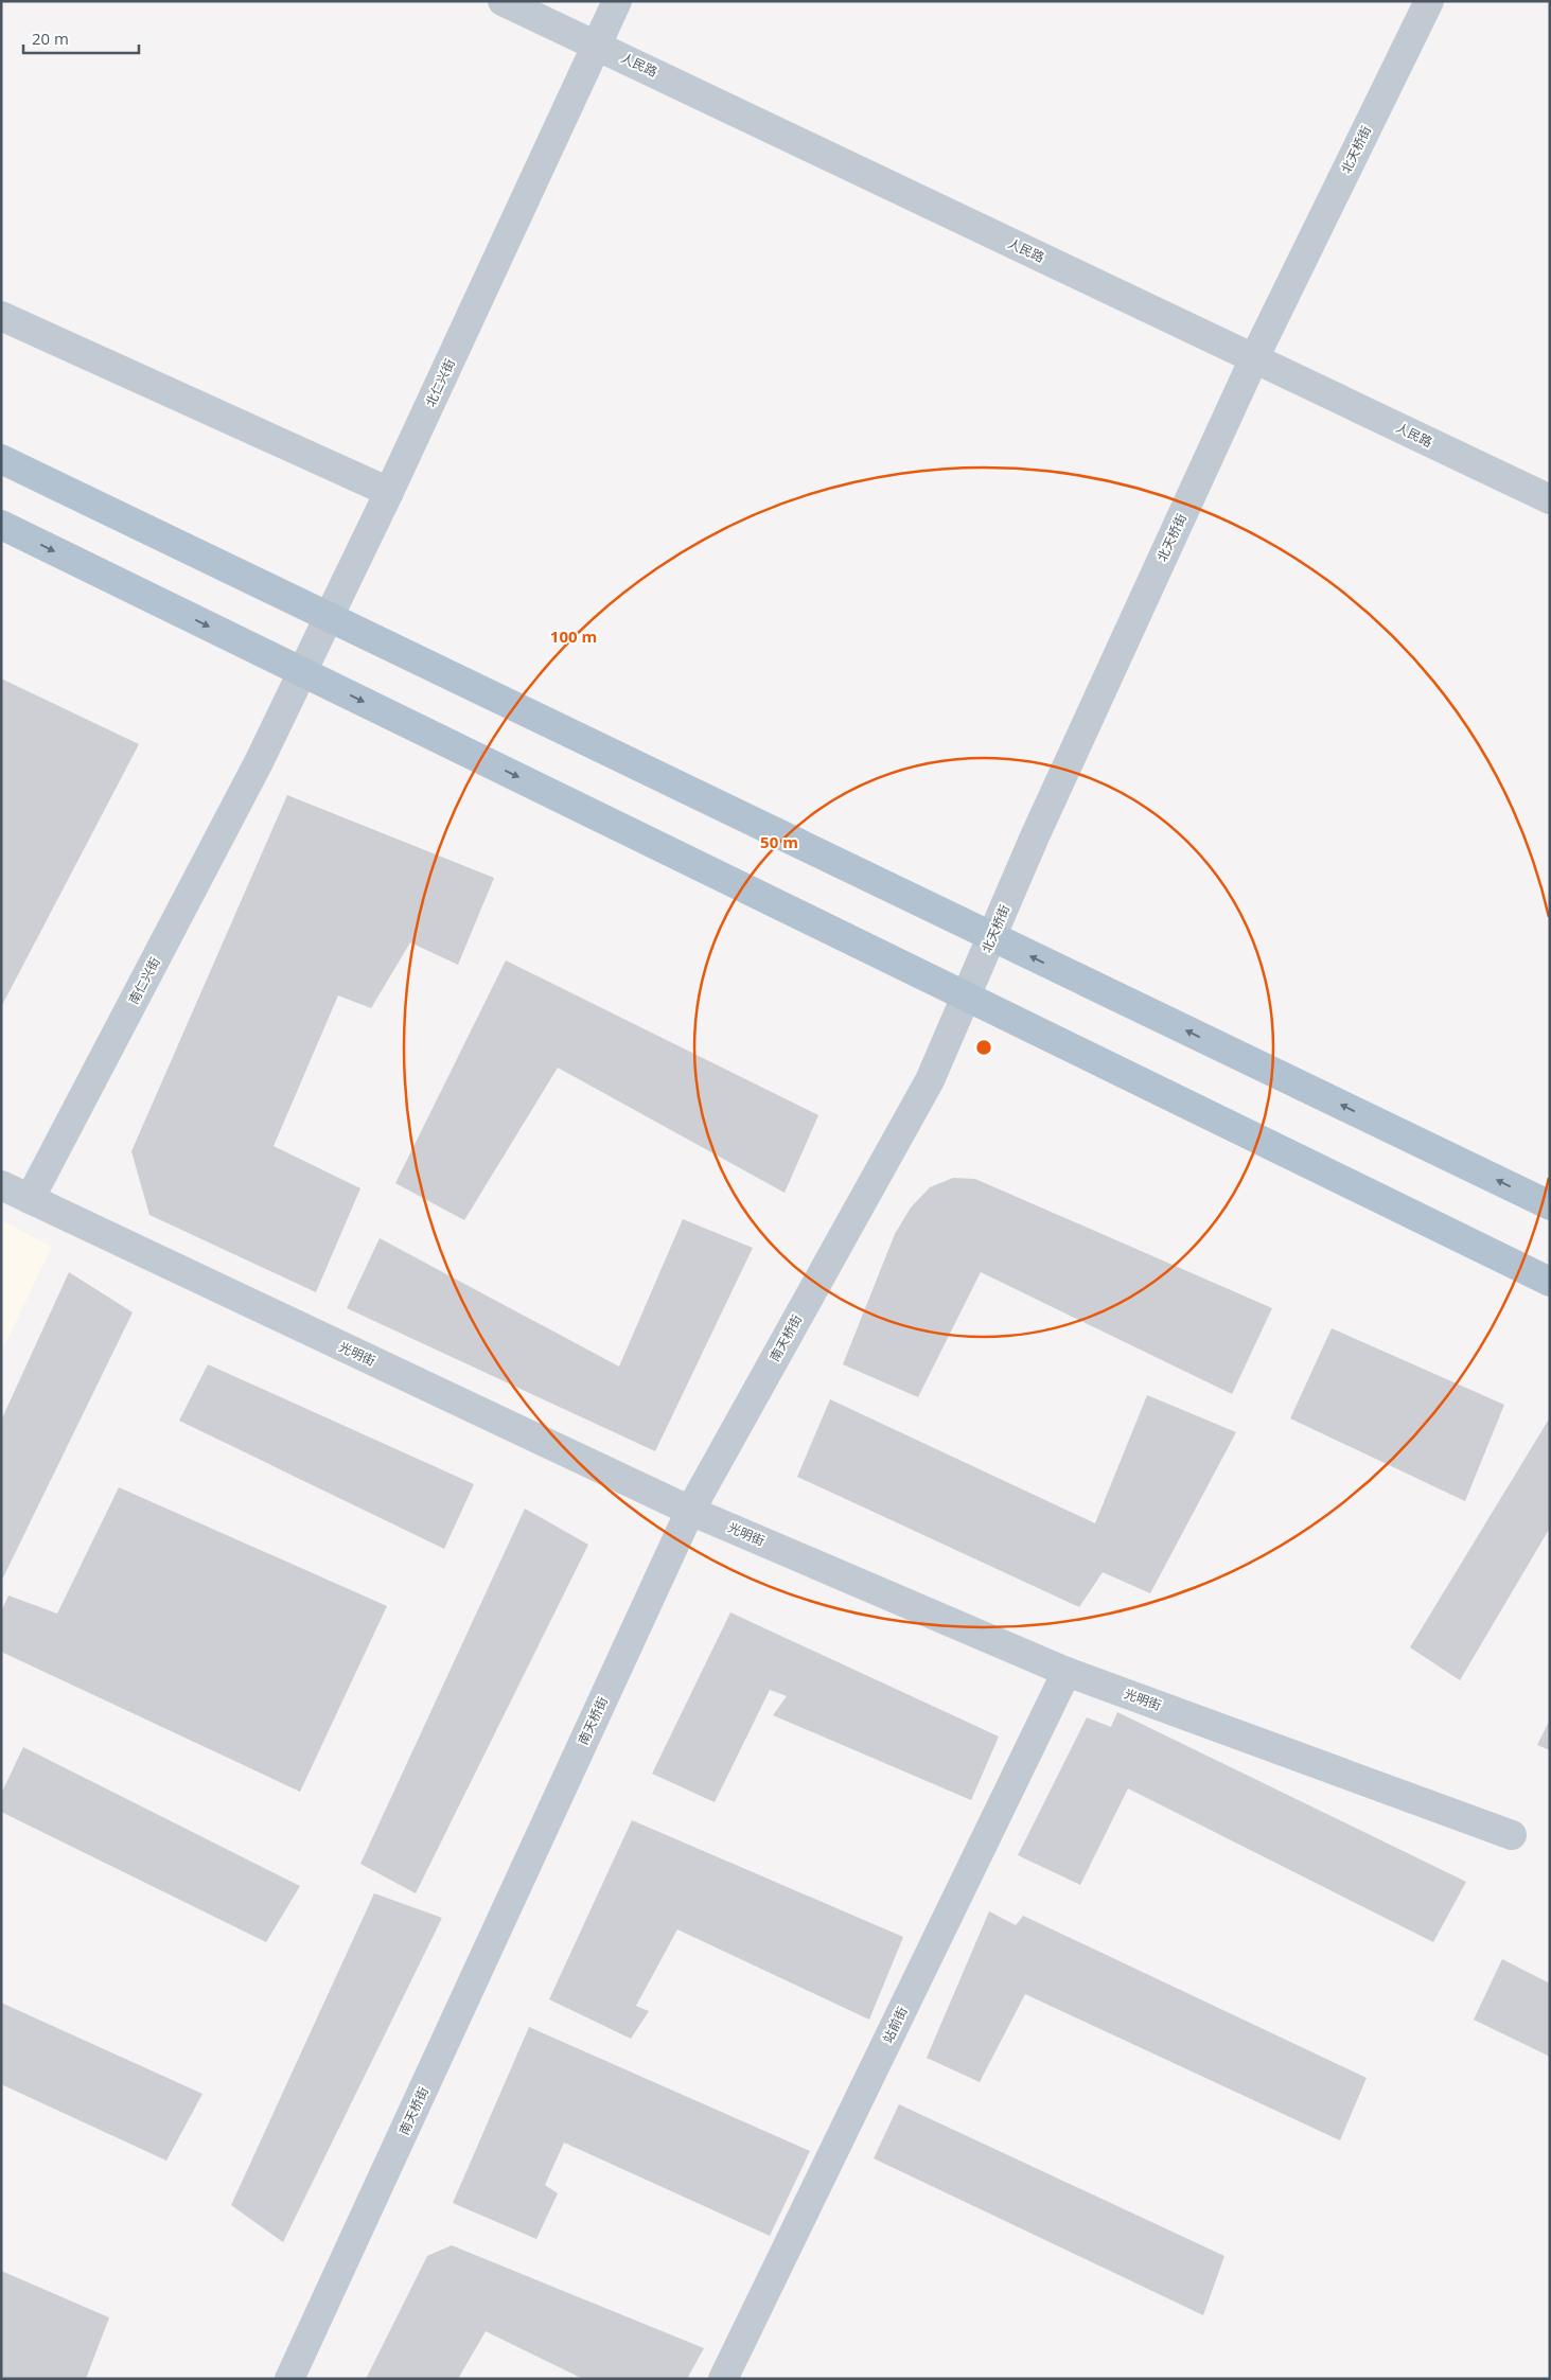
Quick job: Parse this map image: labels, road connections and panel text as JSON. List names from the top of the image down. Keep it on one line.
{"streets":{"street":["人民路","北天桥街","北仁兴街","南仁兴街","南天桥街","光明街","站前街"]},"crossings":[["人民路","北天桥街"],["人民路","北仁兴街"],["北天桥街","南天桥街"],["北仁兴街","南仁兴街"],["南仁兴街","光明街"],["南天桥街","光明街"],["光明街","站前街"]],"scale_bar":"20 m","rings":["100 m","50 m"]}
